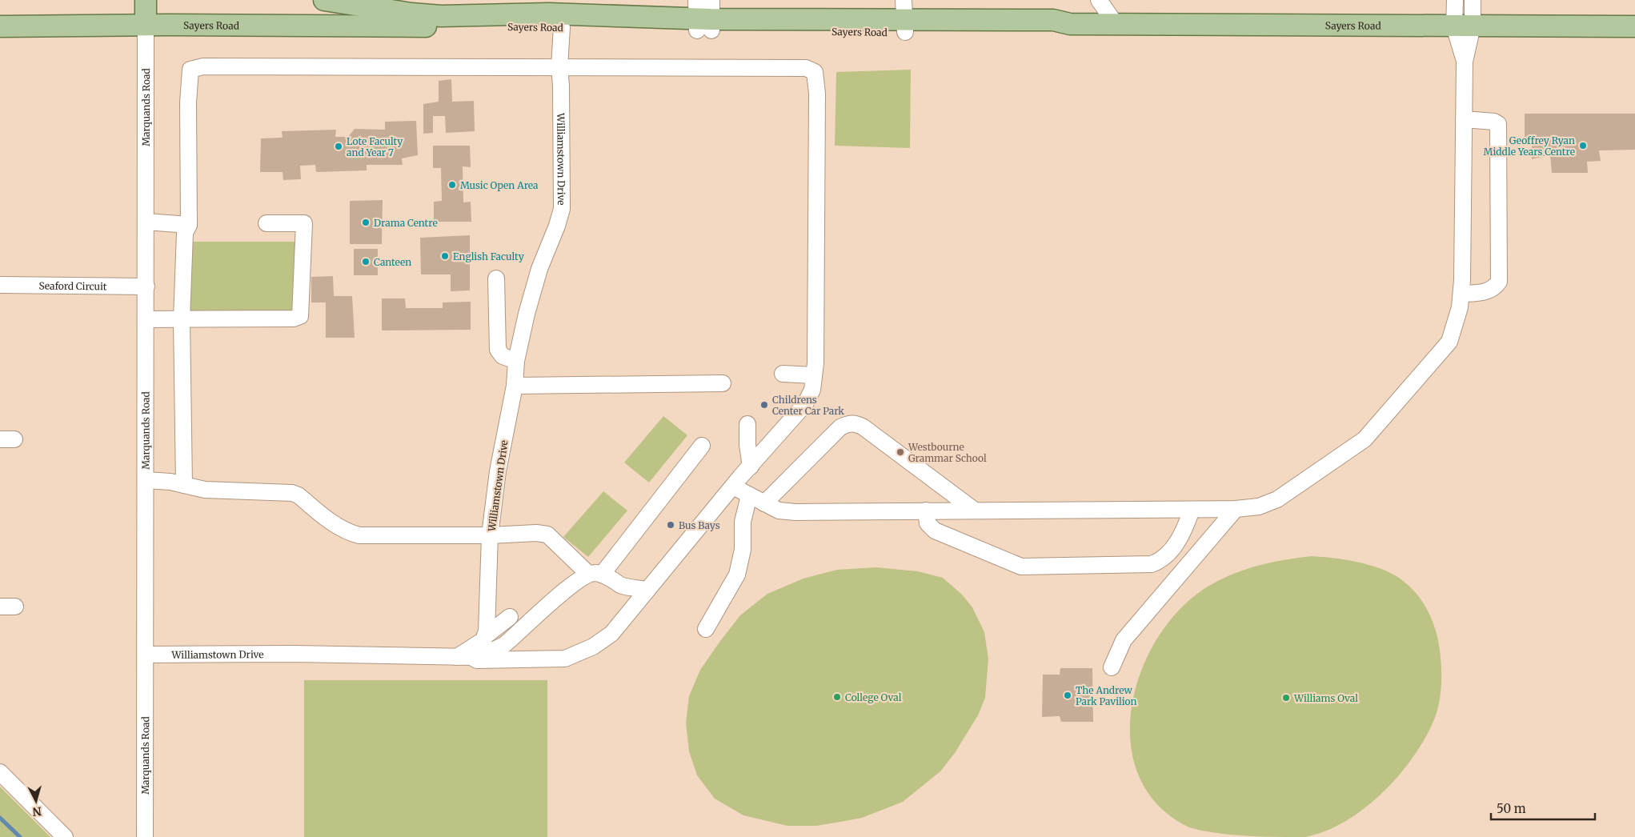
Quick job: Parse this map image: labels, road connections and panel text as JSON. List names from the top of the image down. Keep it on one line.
{"streets":{"main road":["Sayers Road"],"street":["Marquands Road","Williamstown Drive","Seaford Circuit"]},"crossings":[["Sayers Road","Marquands Road"],["Sayers Road","Williamstown Drive"],["Marquands Road","Williamstown Drive"],["Marquands Road","Seaford Circuit"]],"places":["Geoffrey Ryan Middle Years Centre","Lote Faculty and Year 7","Music Open Area","Drama Centre","English Faculty","Canteen","Childrens Center Car Park","Westbourne Grammar School","Bus Bays","The Andrew Park Pavilion","College Oval","Williams Oval"],"scale_bar":"50 m","north":"bottom"}
